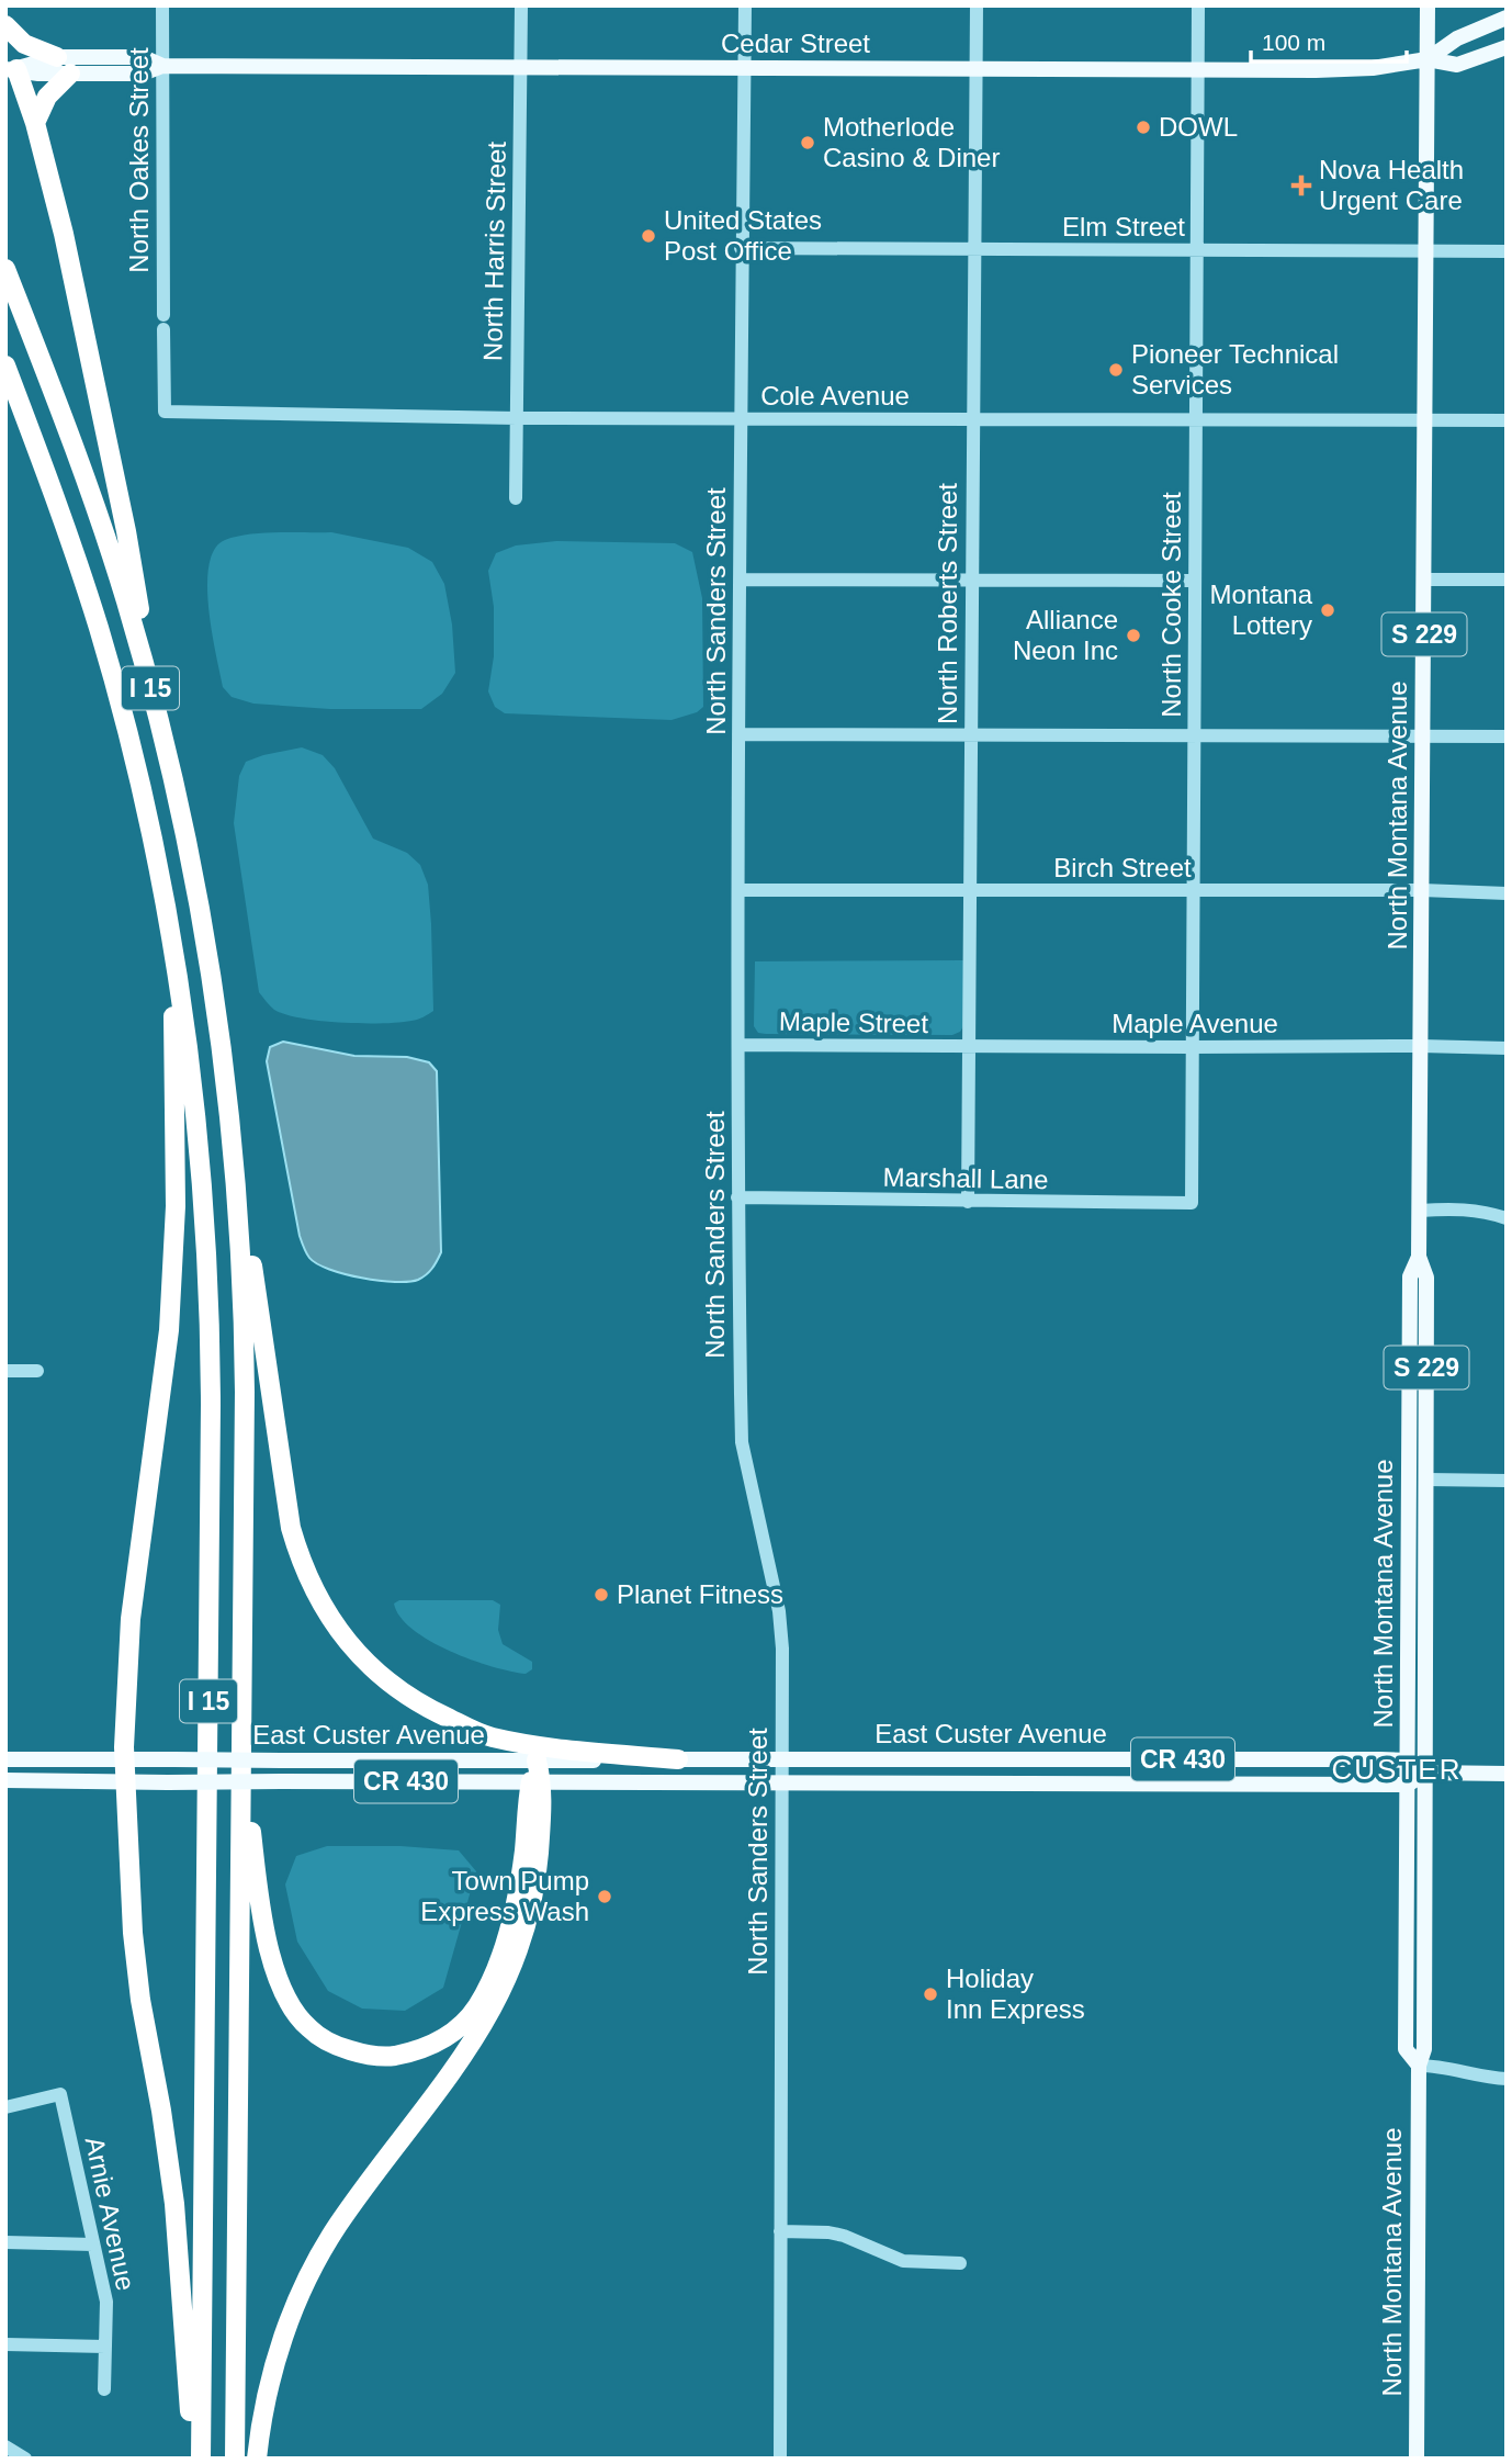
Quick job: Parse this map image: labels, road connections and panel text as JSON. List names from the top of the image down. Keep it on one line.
{"streets":{"highway":["I 15"],"main road":["Cedar Street","S 229","North Montana Avenue","East Custer Avenue","CR 430"],"street":["North Oakes Street","Elm Street","North Harris Street","Cole Avenue","North Roberts Street","North Cooke Street","North Sanders Street","Birch Street","Maple Street","Maple Avenue","Marshall Lane","Arnie Avenue"]},"crossings":[["Cedar Street","North Oakes Street"],["Cedar Street","North Harris Street"],["Cedar Street","North Roberts Street"],["Cedar Street","North Cooke Street"],["Cedar Street","North Sanders Street"],["Cedar Street","North Montana Avenue"],["North Oakes Street","Cole Avenue"],["Elm Street","North Roberts Street"],["Elm Street","North Cooke Street"],["Elm Street","North Sanders Street"],["Elm Street","North Montana Avenue"],["North Harris Street","Cole Avenue"],["Cole Avenue","North Roberts Street"],["Cole Avenue","North Cooke Street"],["Cole Avenue","North Sanders Street"],["Cole Avenue","North Montana Avenue"],["North Roberts Street","Birch Street"],["North Roberts Street","Maple Street"],["North Roberts Street","Maple Avenue"],["North Roberts Street","Marshall Lane"],["North Cooke Street","Birch Street"],["North Cooke Street","Maple Avenue"],["North Cooke Street","Marshall Lane"],["North Sanders Street","Birch Street"],["North Sanders Street","Maple Street"],["North Sanders Street","Marshall Lane"],["North Sanders Street","East Custer Avenue"],["North Montana Avenue","Birch Street"],["North Montana Avenue","Maple Avenue"],["North Montana Avenue","East Custer Avenue"],["Maple Street","Maple Avenue"]],"districts":["CUSTER"],"places":{"other":["DOWL","Motherlode Casino & Diner","United States Post Office","Pioneer Technical Services","Montana Lottery","Alliance Neon Inc","Planet Fitness","Town Pump Express Wash","Holiday Inn Express"],"health":["Nova Health Urgent Care"]},"scale_bar":"100 m"}
